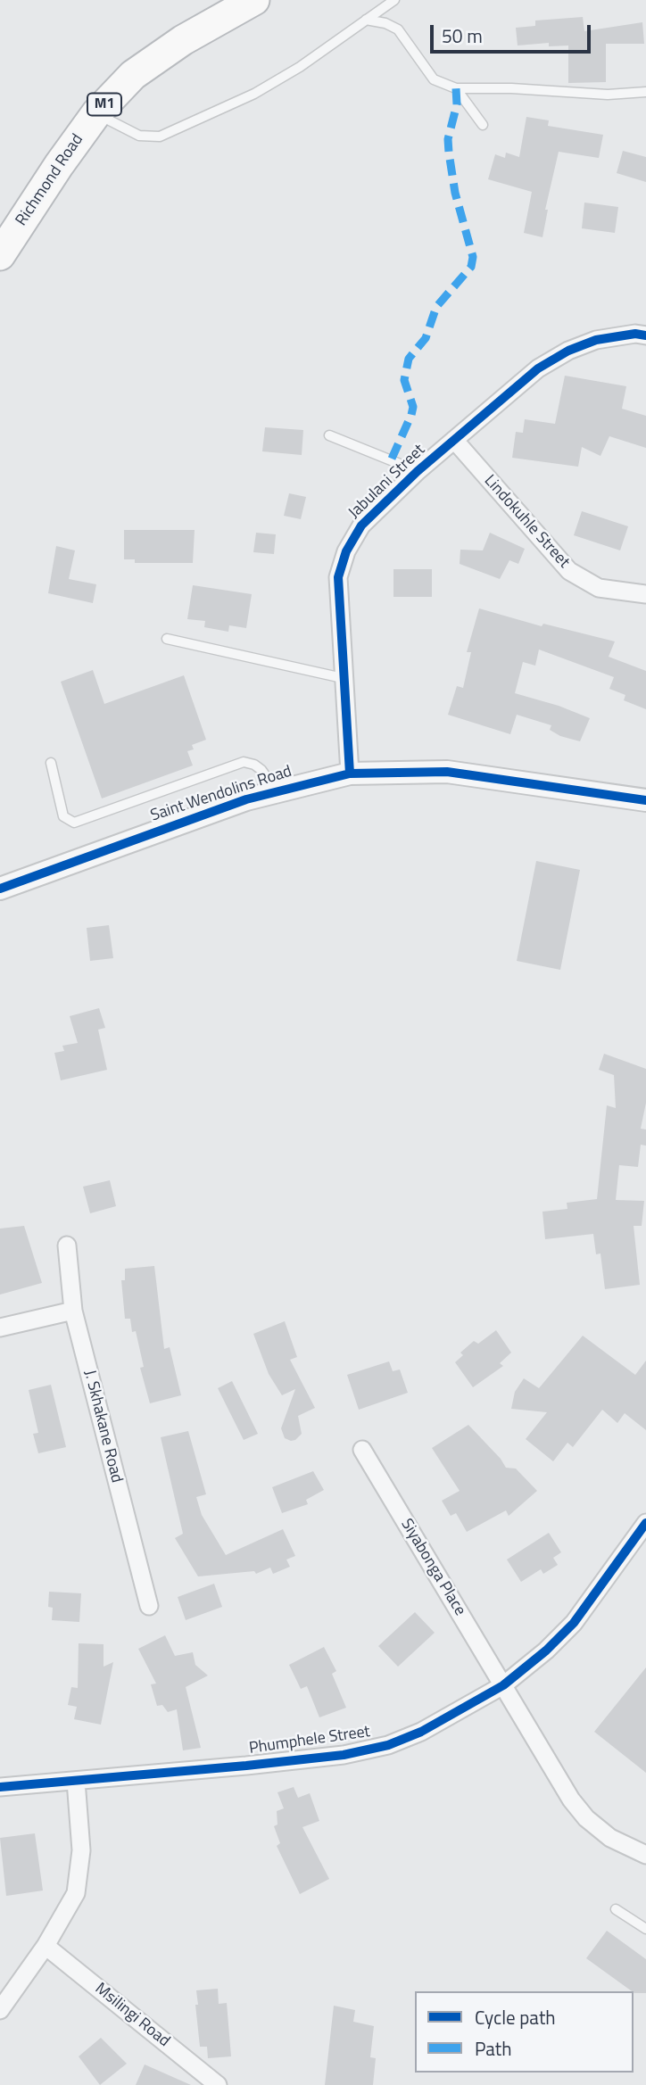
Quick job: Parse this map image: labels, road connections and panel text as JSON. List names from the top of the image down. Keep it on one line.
{"streets":{"highway":["M1","Richmond Road"],"street":["Jabulani Street","Lindokuhle Street","Saint Wendolins Road","J. Skhakane Road","Siyabonga Place","Phumphele Street","Msilingi Road"]},"crossings":[["Jabulani Street","Lindokuhle Street"],["Jabulani Street","Saint Wendolins Road"],["Siyabonga Place","Phumphele Street"]],"legend":["Cycle path","Path"],"scale_bar":"50 m"}
